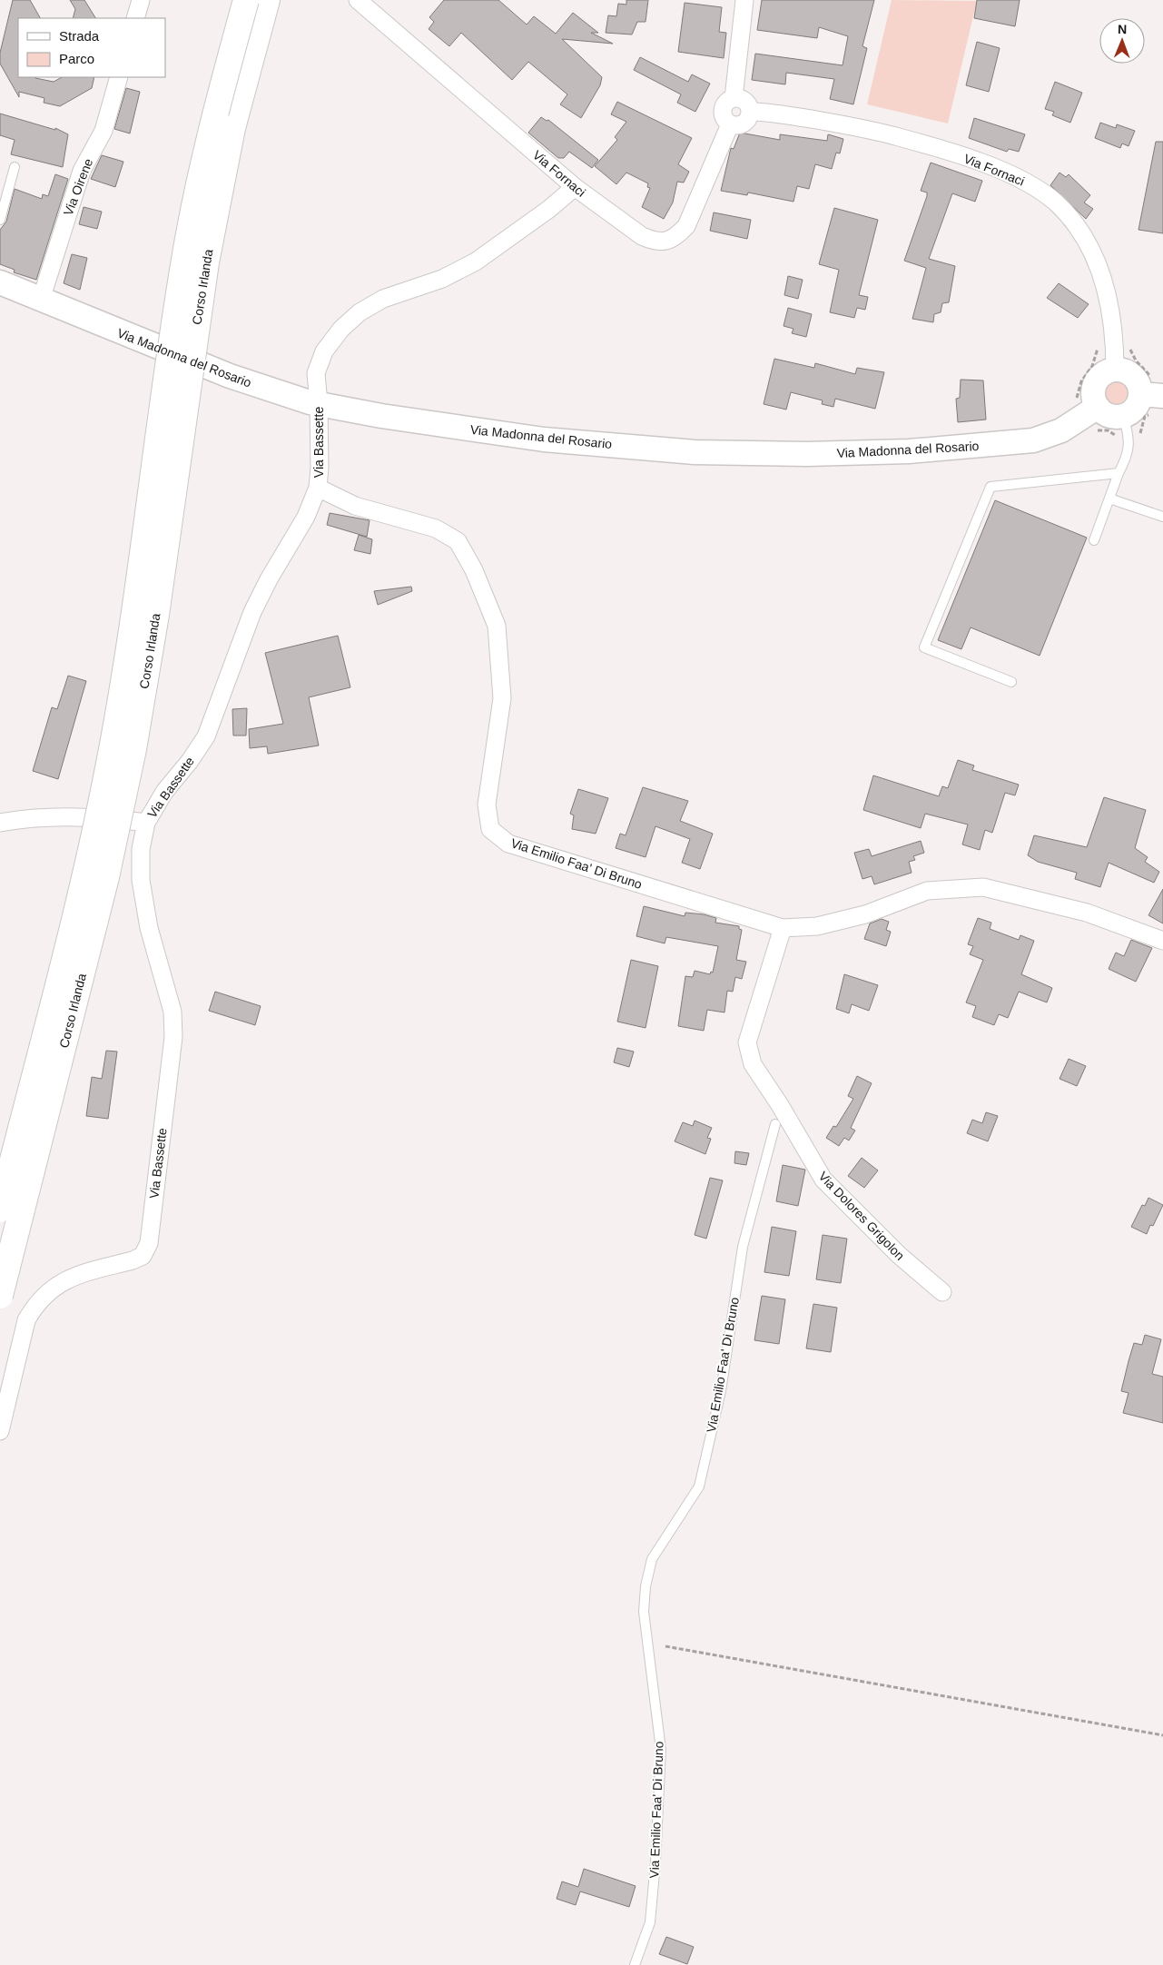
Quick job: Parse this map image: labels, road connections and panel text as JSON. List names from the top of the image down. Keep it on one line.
{"streets":{"highway":["Corso Irlanda"],"street":["Via Fornaci","Via Oirene","Via Madonna del Rosario","Via Bassette","Via Emilio Faa' Di Bruno","Via Dolores Grigolon"]},"crossings":[["Via Fornaci","Via Bassette"],["Via Oirene","Via Madonna del Rosario"],["Via Madonna del Rosario","Via Bassette"],["Via Bassette","Via Emilio Faa' Di Bruno"],["Via Emilio Faa' Di Bruno","Via Dolores Grigolon"]],"legend":["Strada","Parco"],"north":"top"}
